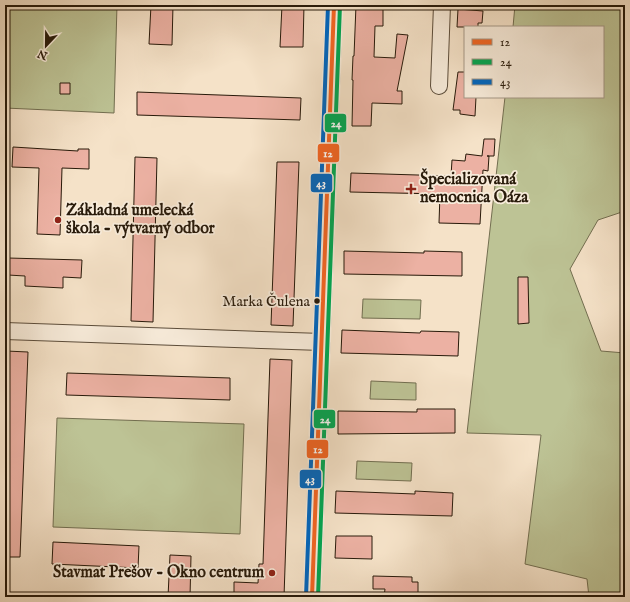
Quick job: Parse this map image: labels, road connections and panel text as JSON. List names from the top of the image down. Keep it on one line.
{"places":{"health":["Špecializovaná nemocnica Oáza"],"other":["Základná umelecká škola - výtvarný odbor","Marka Čulena","Stavmat Prešov - Okno centrum"]},"lines":["transit line 12","transit line 24","transit line 43"],"legend":["12","24","43"],"north":"bottom"}
